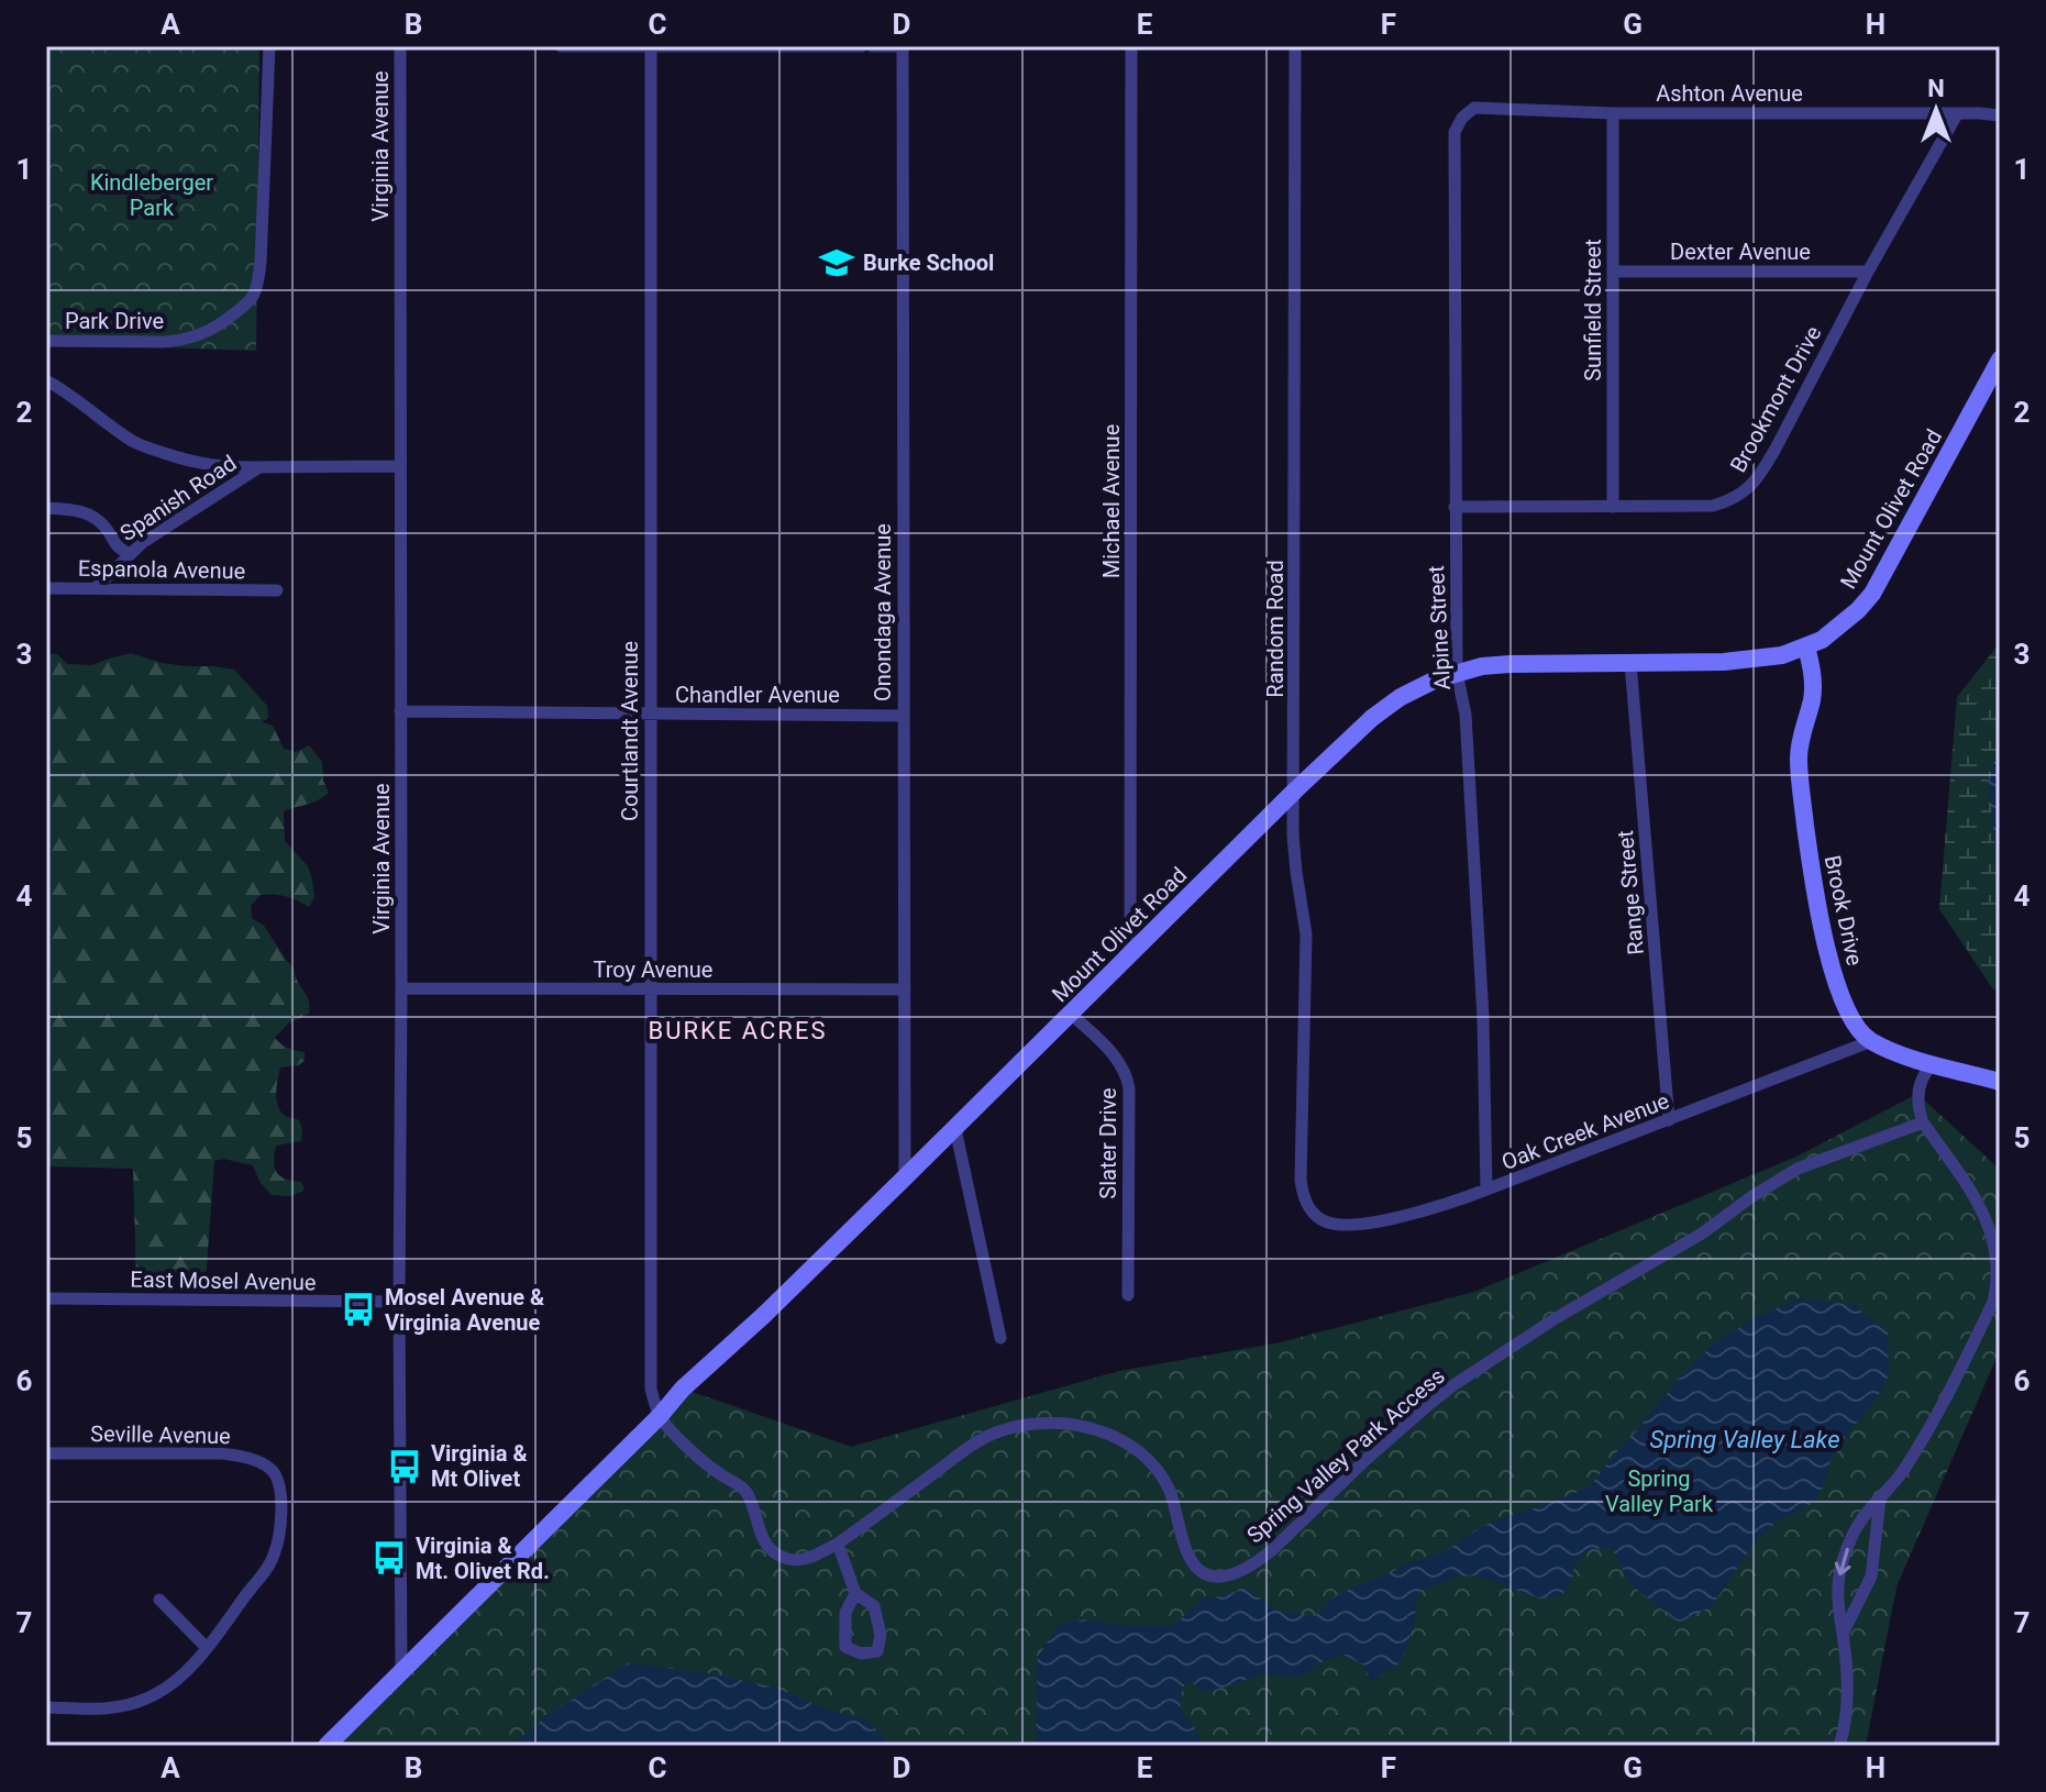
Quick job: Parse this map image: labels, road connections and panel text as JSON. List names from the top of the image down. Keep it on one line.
{"streets":{"street":["Ashton Avenue","Virginia Avenue","Dexter Avenue","Sunfield Street","Park Drive","Brookmont Drive","Spanish Road","Michael Avenue","Mount Olivet Road","Espanola Avenue","Onondaga Avenue","Alpine Street","Random Road","Chandler Avenue","Courtlandt Avenue","Range Street","Brook Drive","Troy Avenue","Oak Creek Avenue","Slater Drive","East Mosel Avenue","Seville Avenue","Spring Valley Park Access"]},"crossings":[["Ashton Avenue","Sunfield Street"],["Ashton Avenue","Brookmont Drive"],["Ashton Avenue","Alpine Street"],["Virginia Avenue","Spanish Road"],["Virginia Avenue","Mount Olivet Road"],["Virginia Avenue","Chandler Avenue"],["Virginia Avenue","Troy Avenue"],["Virginia Avenue","East Mosel Avenue"],["Dexter Avenue","Sunfield Street"],["Dexter Avenue","Brookmont Drive"],["Sunfield Street","Brookmont Drive"],["Brookmont Drive","Alpine Street"],["Spanish Road","Espanola Avenue"],["Michael Avenue","Mount Olivet Road"],["Mount Olivet Road","Onondaga Avenue"],["Mount Olivet Road","Alpine Street"],["Mount Olivet Road","Random Road"],["Mount Olivet Road","Courtlandt Avenue"],["Mount Olivet Road","Range Street"],["Mount Olivet Road","Brook Drive"],["Mount Olivet Road","Slater Drive"],["Mount Olivet Road","Spring Valley Park Access"],["Onondaga Avenue","Chandler Avenue"],["Onondaga Avenue","Troy Avenue"],["Alpine Street","Oak Creek Avenue"],["Random Road","Oak Creek Avenue"],["Chandler Avenue","Courtlandt Avenue"],["Courtlandt Avenue","Troy Avenue"],["Courtlandt Avenue","Spring Valley Park Access"],["Range Street","Oak Creek Avenue"],["Brook Drive","Oak Creek Avenue"]],"districts":["BURKE ACRES"],"water":["Spring Valley Lake"],"parks":["Kindleberger Park","Spring Valley Park"],"places":{"school or university":["Burke School"],"bus stop":["Mosel Avenue & Virginia Avenue","Virginia & Mt Olivet","Virginia & Mt. Olivet Rd."]},"north":"top","grid":{"columns":["A","B","C","D","E","F","G","H"],"rows":["1","2","3","4","5","6","7"]}}
